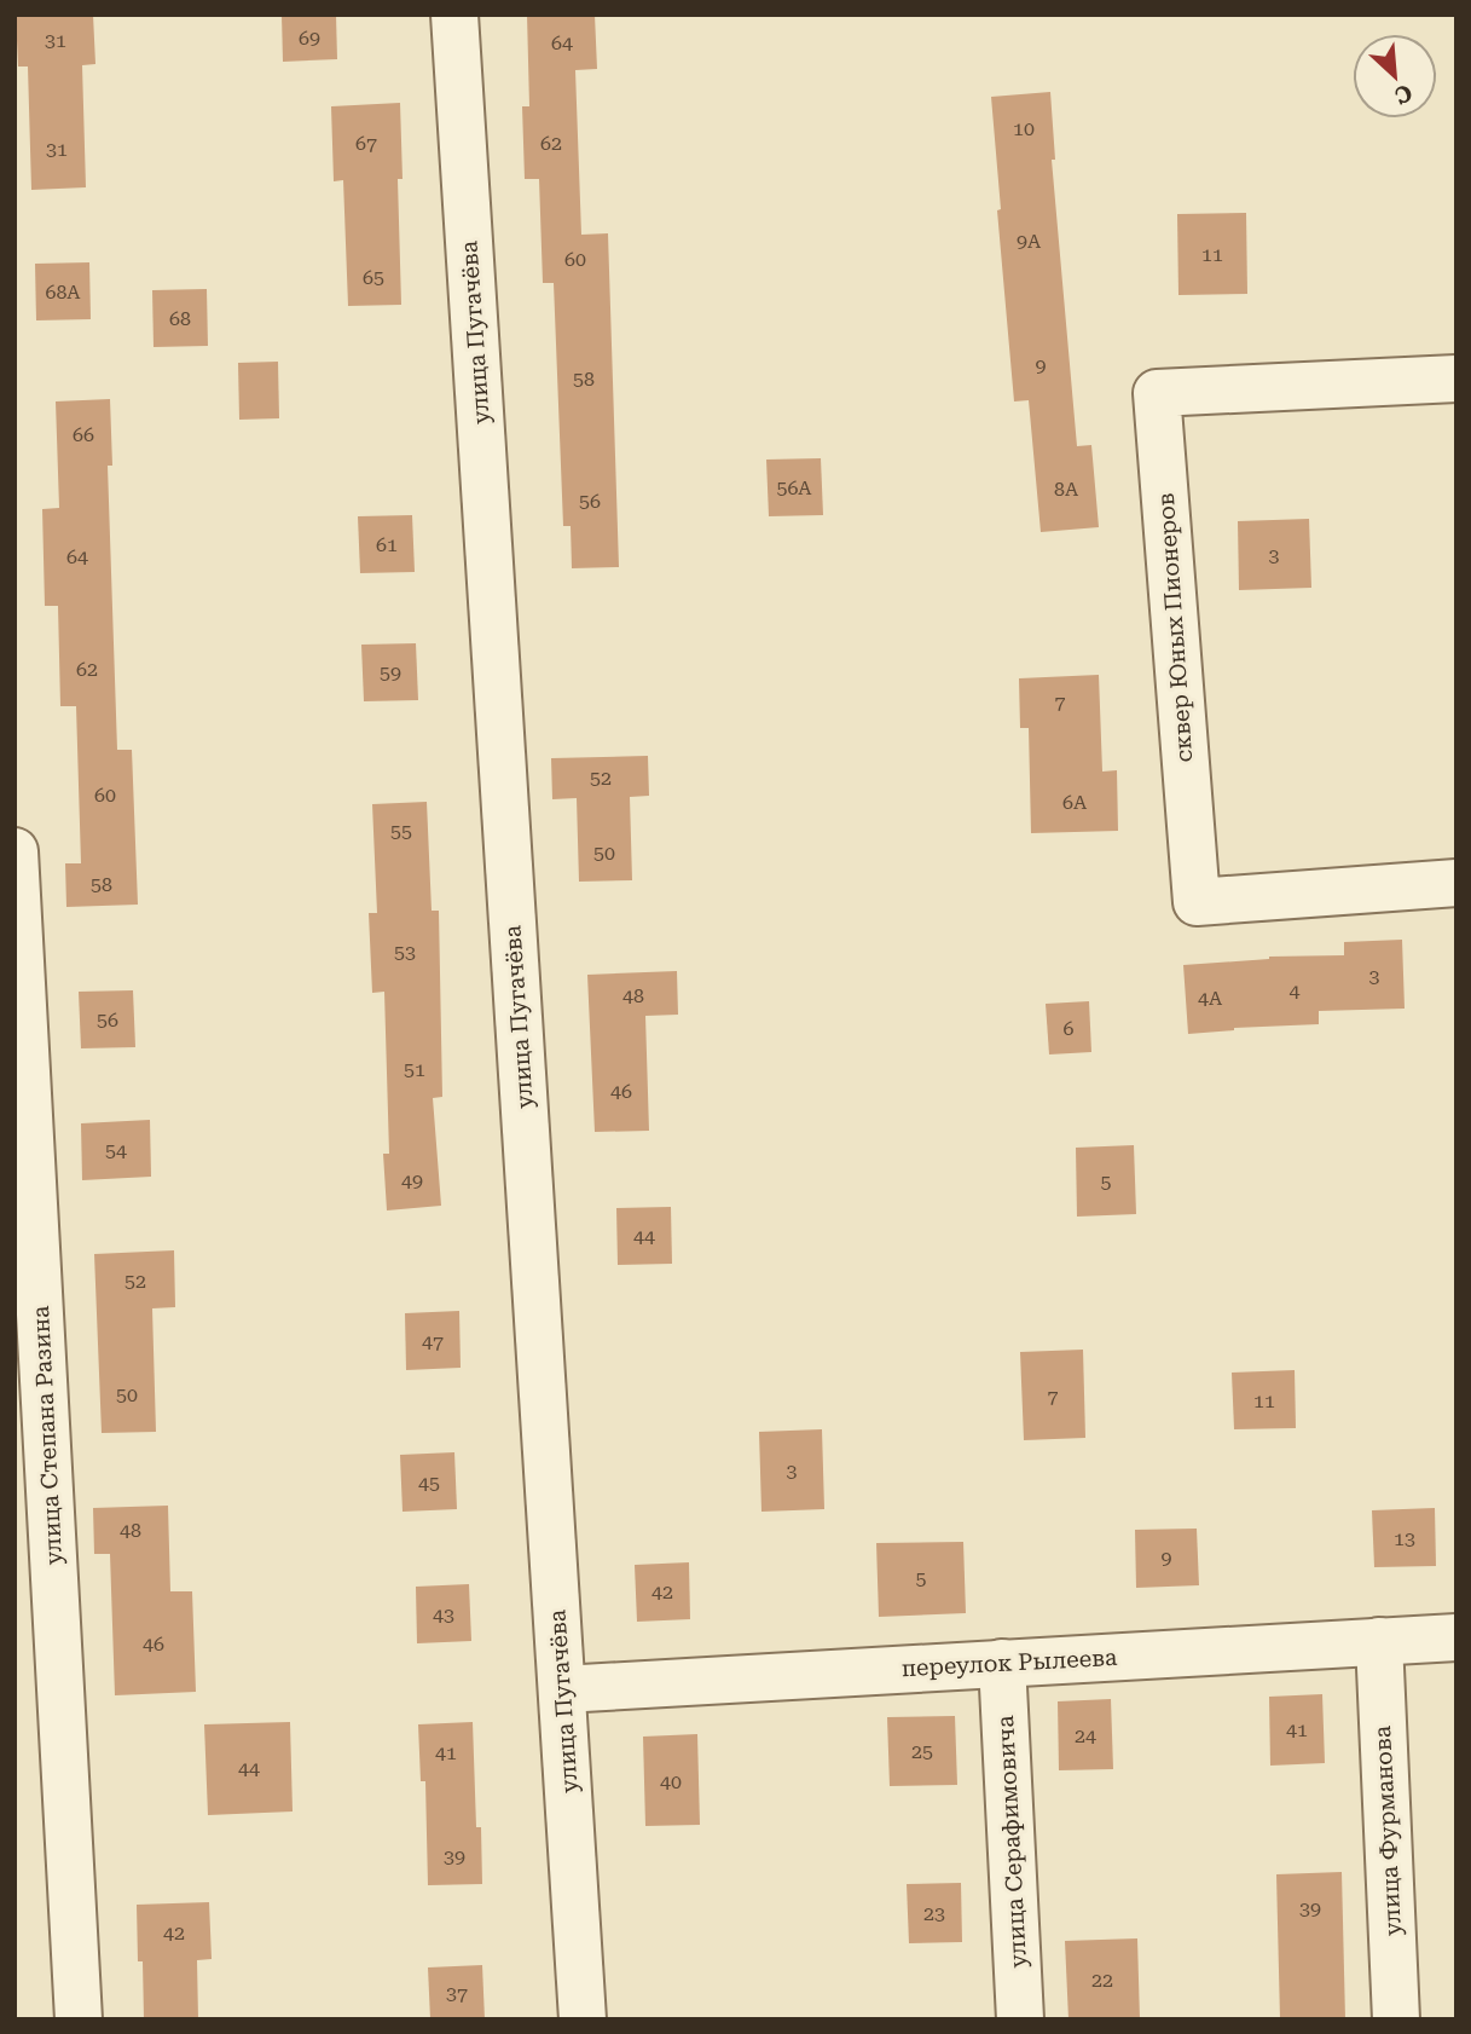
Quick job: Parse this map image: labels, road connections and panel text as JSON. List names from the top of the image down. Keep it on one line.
{"streets":{"street":["улица Пугачёва","сквер Юных Пионеров","улица Степана Разина","переулок Рылеева","улица Фурманова","улица Серафимовича"]},"crossings":[["улица Пугачёва","переулок Рылеева"],["переулок Рылеева","улица Фурманова"],["переулок Рылеева","улица Серафимовича"]],"house_numbers":["69","31","64","10","67","62","31","9А","11","60","65","68А","68","9","58","66","56А","8А","56","61","3","64","62","59","7","52","60","6А","55","50","58","53","3","4","48","4А","56","6","51","46","54","49","5","44","52","47","50","7","11","3","45","48","13","9","5","42","43","46","41","24","25","41","44","40","39","39","23","42","22","37"],"north":"bottom right"}
